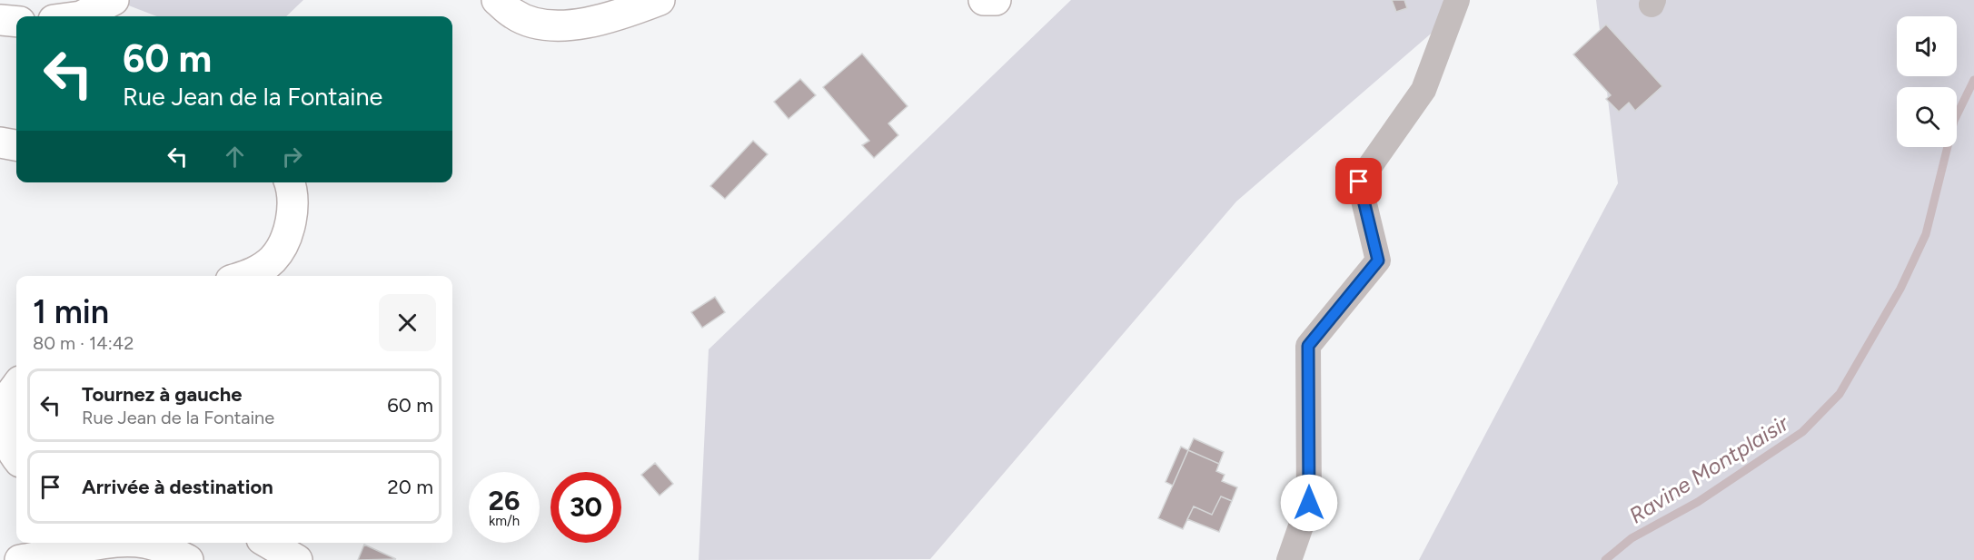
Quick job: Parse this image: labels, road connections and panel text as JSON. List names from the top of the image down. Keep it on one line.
{"water":["Ravine Montplaisir"],"page":{"turn":["60 m","Rue Jean de la Fontaine"],"heading":["1 min","80 m · 14:42"],"list":[{"name":"Tournez à gauche","note":"Rue Jean de la Fontaine","value":"60 m"},{"name":"Arrivée à destination","value":"20 m"}],"speed":"26 km/h","limit":"30"}}
